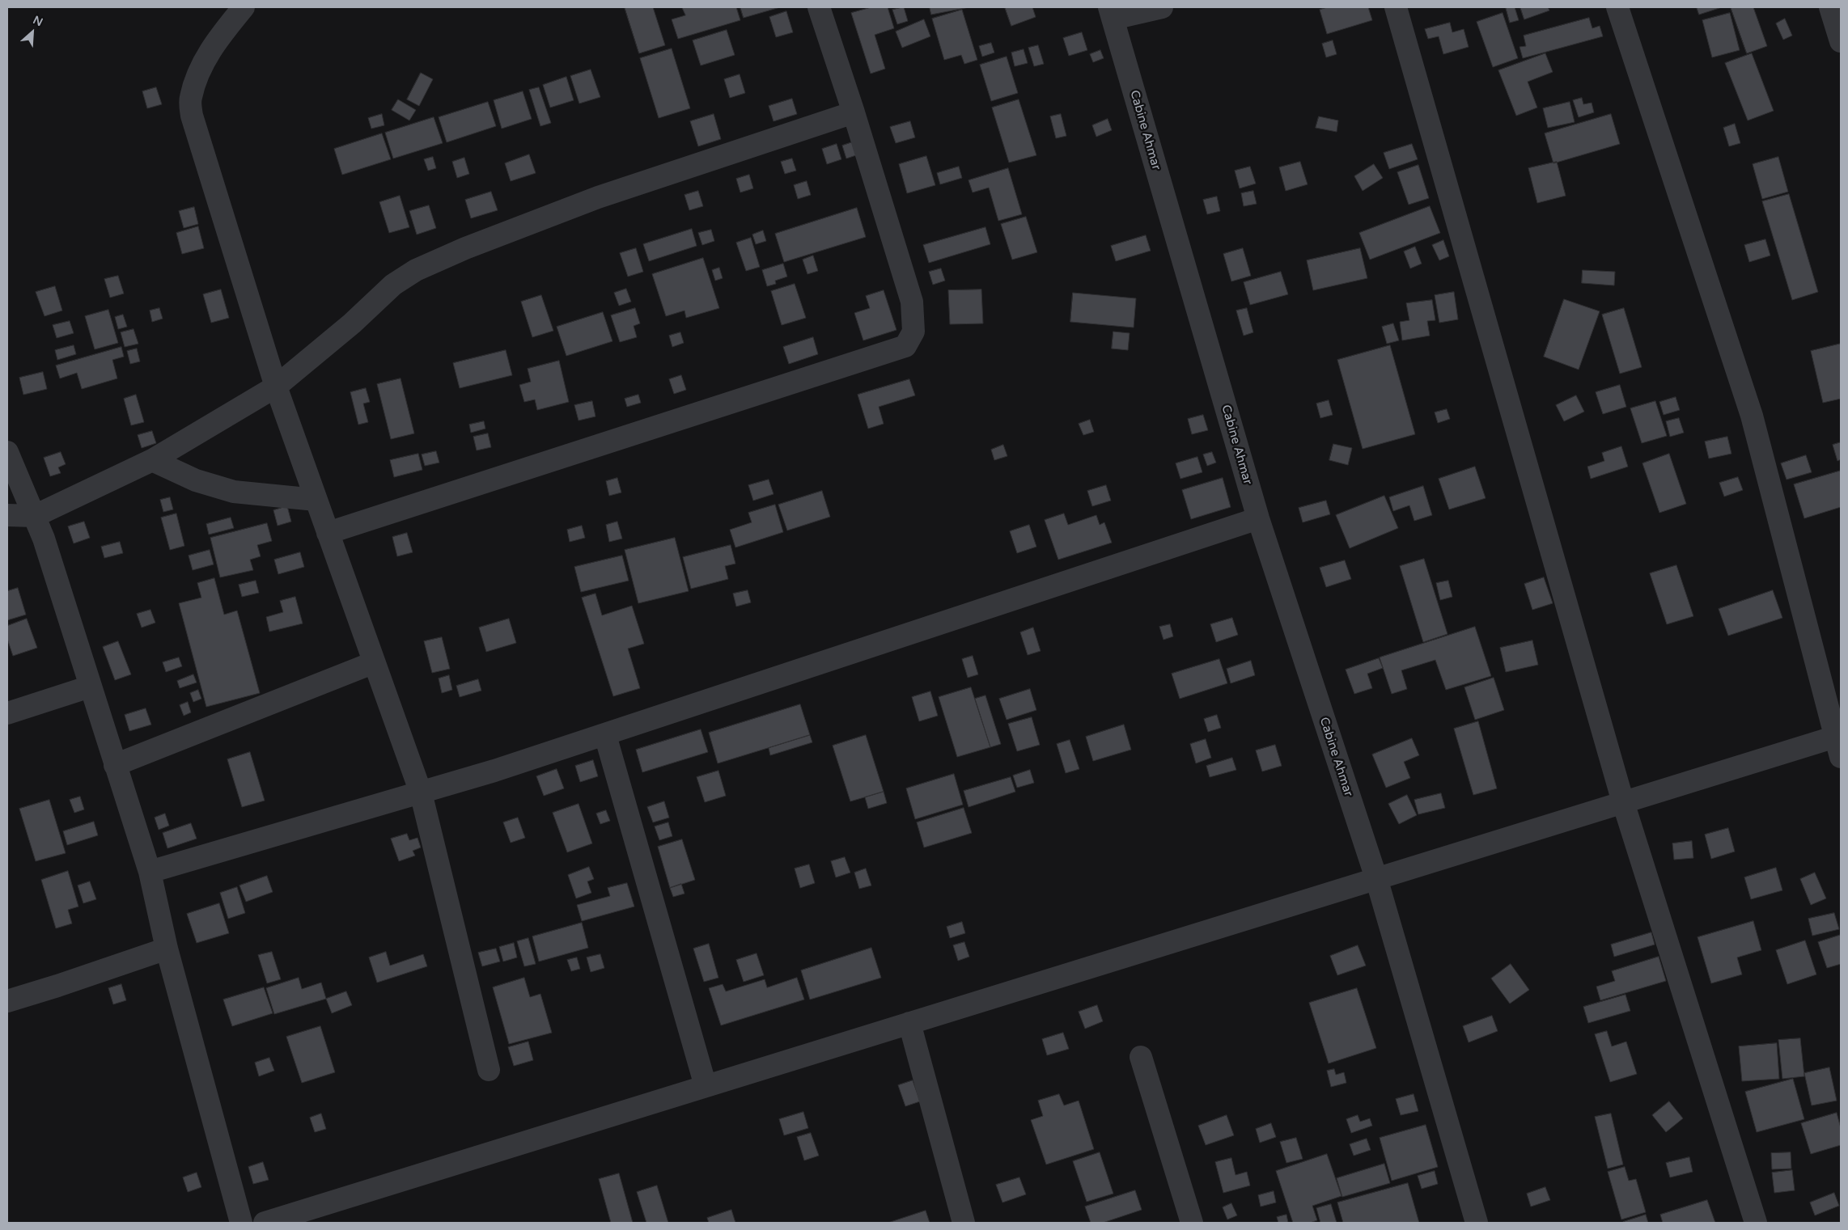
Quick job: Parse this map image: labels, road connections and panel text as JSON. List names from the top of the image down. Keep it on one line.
{"streets":{"street":["Cabine Ahmar"]},"north":"top right"}
